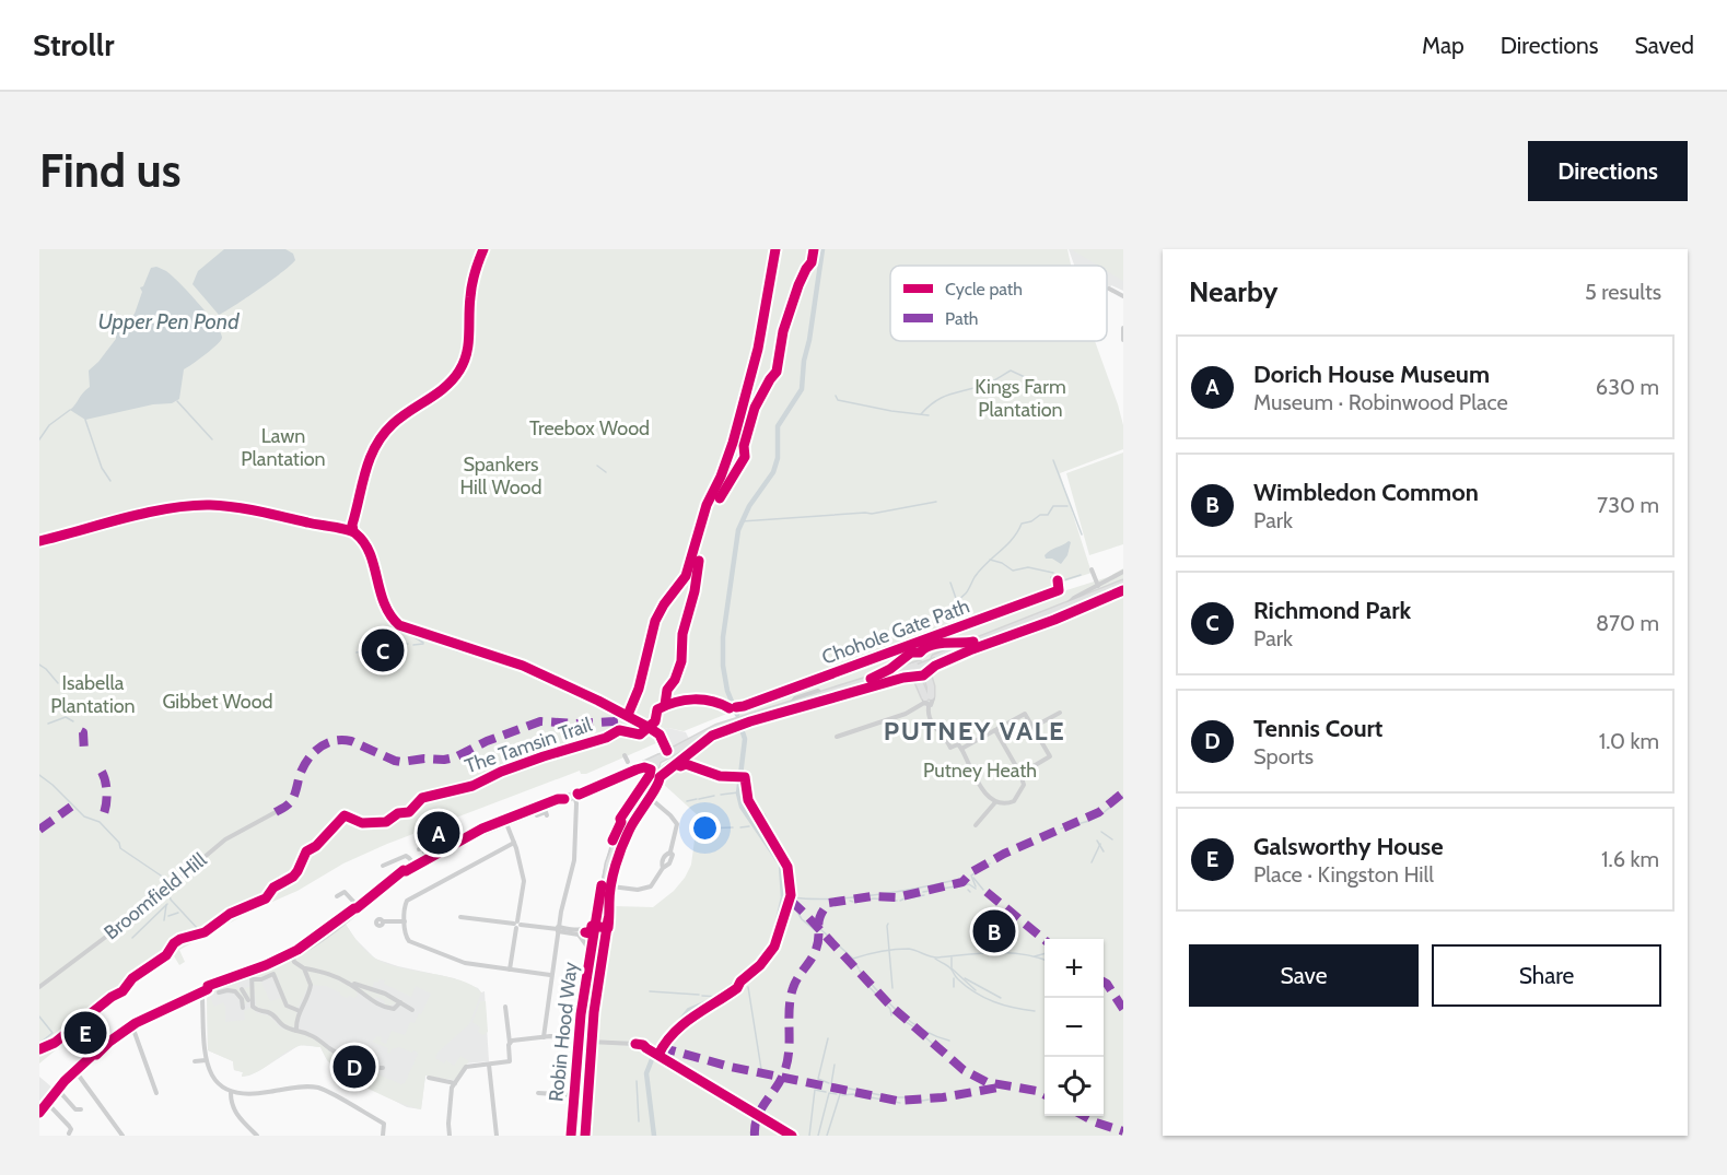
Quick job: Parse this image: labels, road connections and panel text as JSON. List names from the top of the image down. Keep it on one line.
{"streets":{"highway":["Robin Hood Way"],"street":["Broomfield Hill"],"cycle path":["Chohole Gate Path","The Tamsin Trail"]},"districts":["PUTNEY VALE"],"water":["Upper Pen Pond"],"parks":["Kings Farm Plantation","Treebox Wood","Lawn Plantation","Spankers Hill Wood","Isabella Plantation","Gibbet Wood","Putney Heath"],"legend":["Cycle path","Path"],"page":{"header":"Strollr","nav":["Map","Directions","Saved"],"buttons":["Directions",["Save","Share"]],"title":"Find us","heading":["Nearby","5 results"],"list":[{"mark":"A","name":"Dorich House Museum","note":"Museum · Robinwood Place","value":"630 m"},{"mark":"B","name":"Wimbledon Common","note":"Park","value":"730 m"},{"mark":"C","name":"Richmond Park","note":"Park","value":"870 m"},{"mark":"D","name":"Tennis Court","note":"Sports","value":"1.0 km"},{"mark":"E","name":"Galsworthy House","note":"Place · Kingston Hill","value":"1.6 km"}],"pins":["C","A","B","E","D"],"map_buttons":["+","−"]}}
